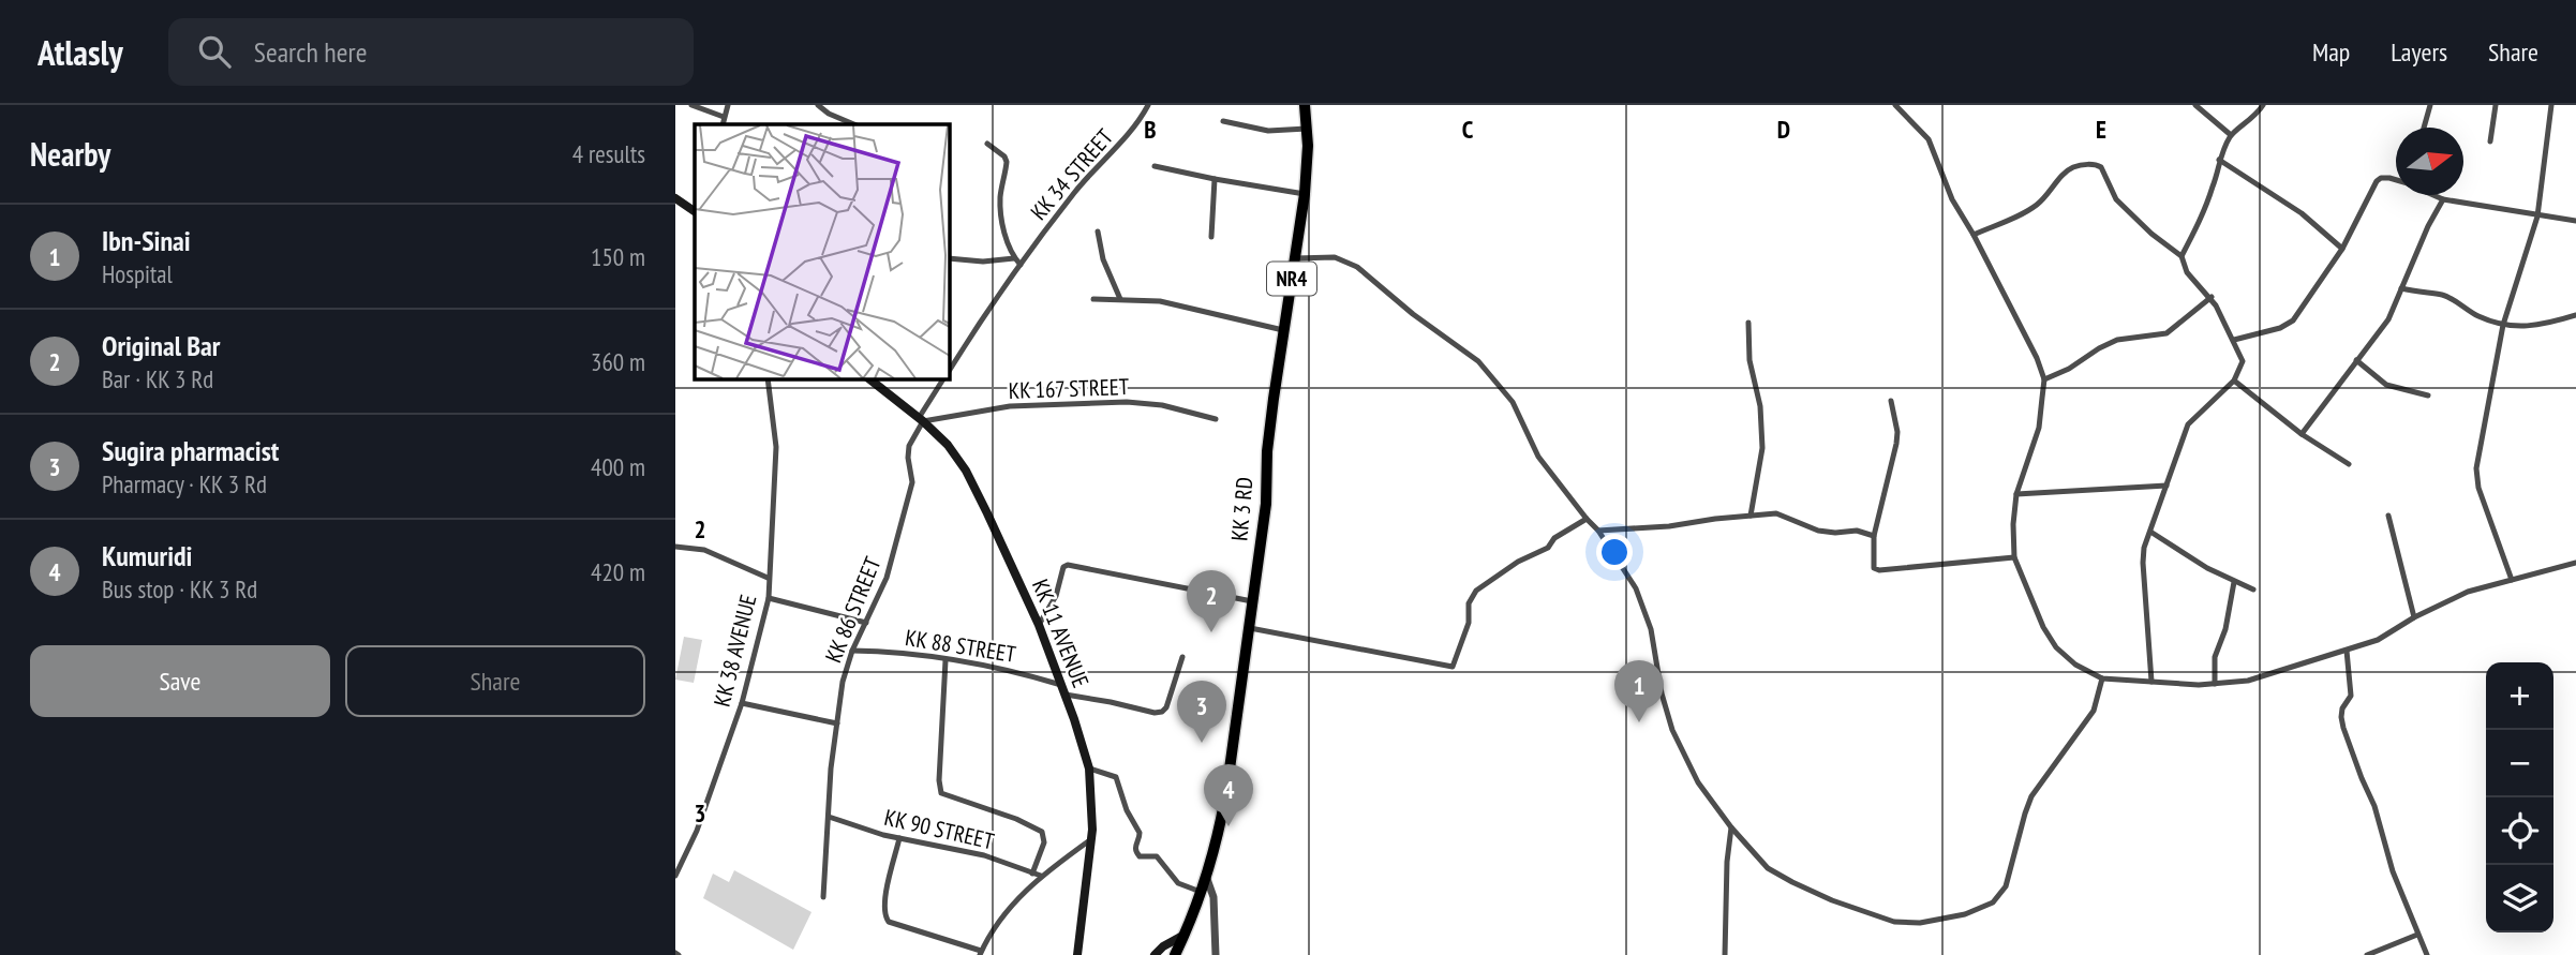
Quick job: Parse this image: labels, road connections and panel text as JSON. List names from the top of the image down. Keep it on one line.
{"streets":{"highway":["NR4","KK 3 RD"],"main road":["KK 11 AVENUE"],"street":["KK 34 STREET","KK 167 STREET","KK 86 STREET","KK 88 STREET","KK 38 AVENUE","KK 90 STREET"]},"crossings":[["KK 167 STREET","KK 86 STREET"],["KK 167 STREET","KK 11 AVENUE"],["KK 86 STREET","KK 11 AVENUE"],["KK 86 STREET","KK 88 STREET"],["KK 86 STREET","KK 90 STREET"],["KK 11 AVENUE","KK 88 STREET"]],"north":"right","page":{"header":"Atlasly","search":"Search here","nav":["Map","Layers","Share"],"heading":["Nearby","4 results"],"list":[{"mark":"1","name":"Ibn-Sinai","note":"Hospital","value":"150 m"},{"mark":"2","name":"Original Bar","note":"Bar · KK 3 Rd","value":"360 m"},{"mark":"3","name":"Sugira pharmacist","note":"Pharmacy · KK 3 Rd","value":"400 m"},{"mark":"4","name":"Kumuridi","note":"Bus stop · KK 3 Rd","value":"420 m"}],"pins":["2","1","3","4"],"buttons":["Save","Share"],"map_buttons":["+","−"]},"grid":{"columns":["B","C","D","E"],"rows":["2","3"]}}
